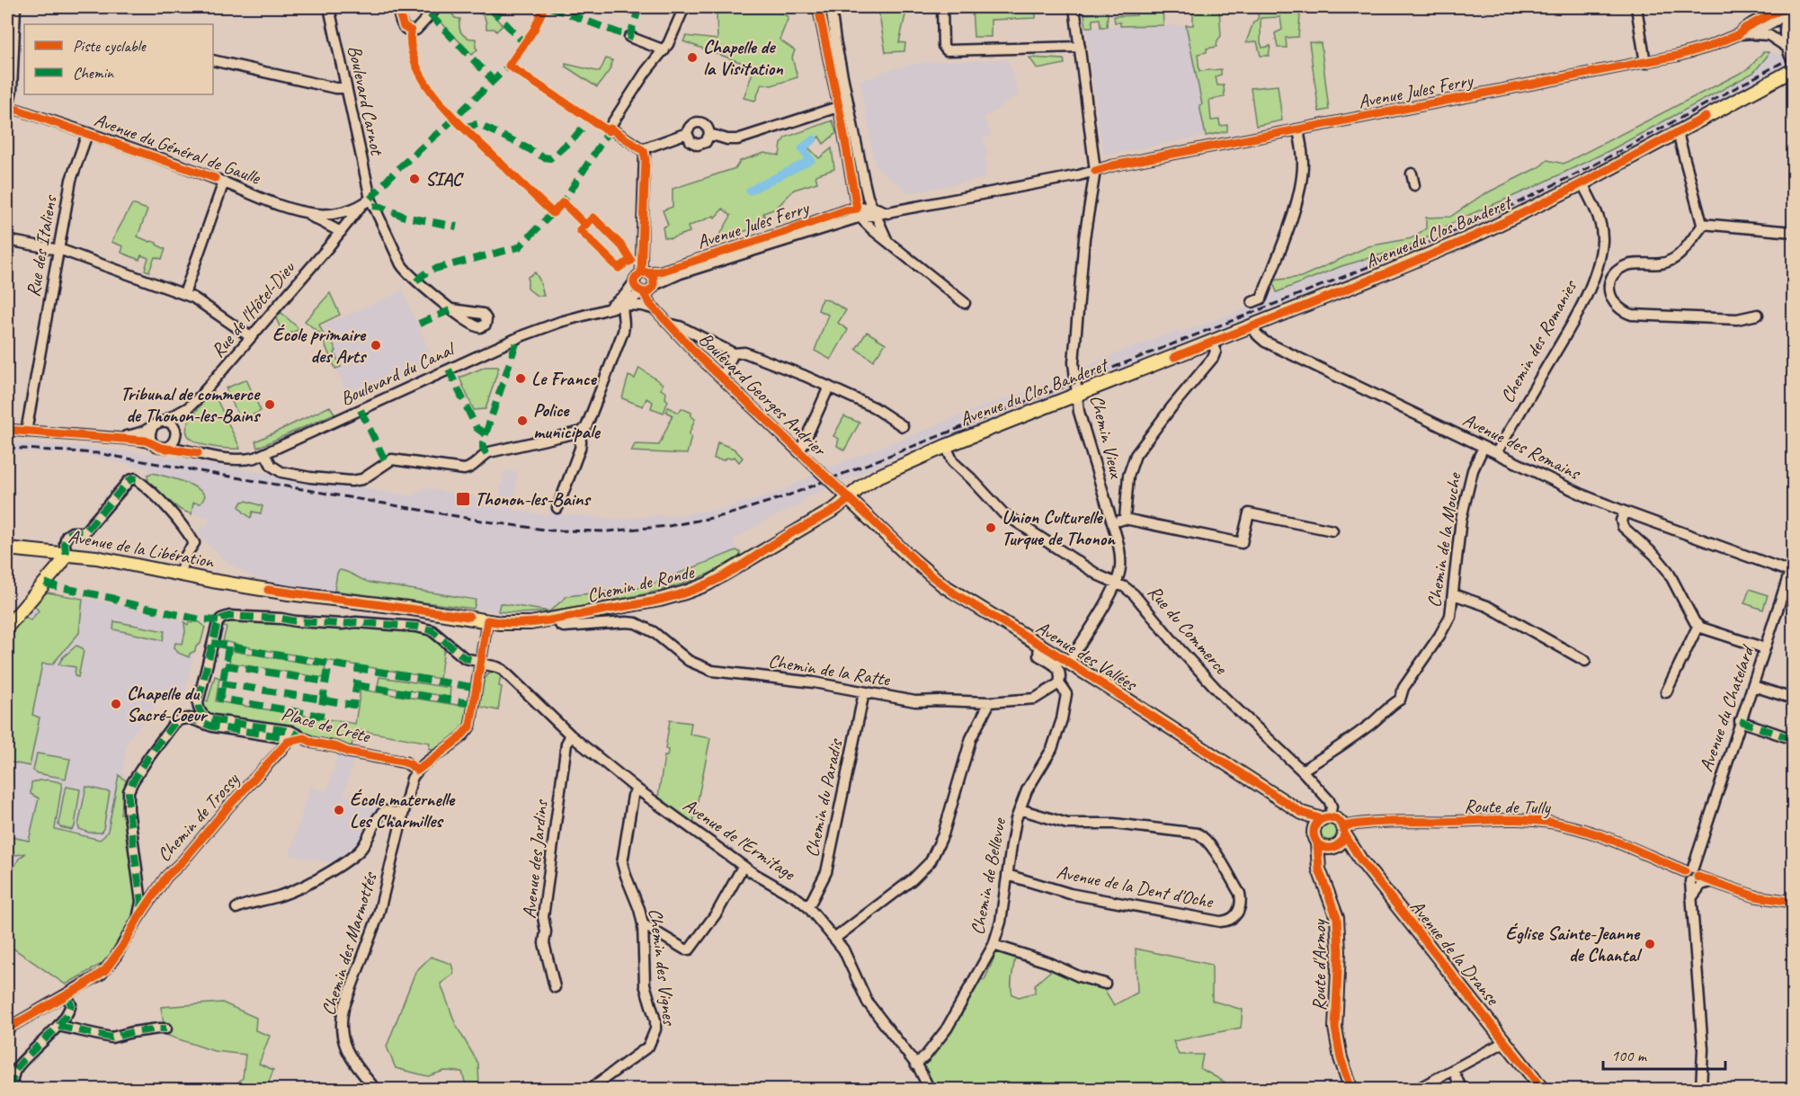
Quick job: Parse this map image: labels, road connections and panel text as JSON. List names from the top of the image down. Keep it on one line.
{"streets":{"main road":["Avenue du Clos Banderet","Avenue de la Libération","Chemin de Ronde","Avenue des Vallées","Avenue de la Dranse","Route d'Armoy"],"street":["Avenue Jules Ferry","Boulevard Carnot","Avenue du Général de Gaulle","Rue des Italiens","Rue de l'Hôtel-Dieu","Chemin des Romanies","Boulevard du Canal","Boulevard Georges Andrier","Chemin Vieux","Avenue des Romains","Chemin de la Mouche","Rue du Commerce","Chemin de la Ratte","Avenue du Chatelard","Place de Crête","Chemin du Paradis","Route de Tully","Chemin de Trossy","Avenue de l'Ermitage","Avenue des Jardins","Chemin de Bellevue","Avenue de la Dent d'Oche","Chemin des Marmottés","Chemin des Vignes"]},"crossings":[["Avenue Jules Ferry","Boulevard du Canal"],["Avenue Jules Ferry","Chemin Vieux"],["Boulevard Carnot","Rue de l'Hôtel-Dieu"],["Avenue du Général de Gaulle","Rue des Italiens"],["Avenue du Clos Banderet","Chemin des Romanies"],["Avenue du Clos Banderet","Boulevard Georges Andrier"],["Avenue du Clos Banderet","Chemin Vieux"],["Avenue du Clos Banderet","Avenue des Romains"],["Avenue du Clos Banderet","Chemin de Ronde"],["Avenue du Clos Banderet","Rue du Commerce"],["Avenue du Clos Banderet","Avenue des Vallées"],["Rue de l'Hôtel-Dieu","Boulevard du Canal"],["Chemin des Romanies","Avenue des Romains"],["Boulevard Georges Andrier","Chemin de Ronde"],["Boulevard Georges Andrier","Avenue des Vallées"],["Chemin Vieux","Rue du Commerce"],["Chemin Vieux","Avenue des Vallées"],["Avenue des Romains","Chemin de la Mouche"],["Avenue des Romains","Avenue du Chatelard"],["Chemin de la Mouche","Rue du Commerce"],["Avenue de la Libération","Chemin de Ronde"],["Chemin de Ronde","Avenue des Vallées"],["Chemin de Ronde","Chemin de la Ratte"],["Rue du Commerce","Avenue des Vallées"],["Rue du Commerce","Route de Tully"],["Rue du Commerce","Avenue de la Dranse"],["Rue du Commerce","Route d'Armoy"],["Avenue des Vallées","Route de Tully"],["Avenue des Vallées","Avenue de la Dranse"],["Avenue des Vallées","Route d'Armoy"],["Chemin de la Ratte","Chemin du Paradis"],["Chemin de la Ratte","Chemin de Bellevue"],["Avenue du Chatelard","Route de Tully"],["Place de Crête","Chemin de Trossy"],["Place de Crête","Avenue de l'Ermitage"],["Place de Crête","Chemin des Marmottés"],["Chemin du Paradis","Avenue de l'Ermitage"],["Route de Tully","Avenue de la Dranse"],["Route de Tully","Route d'Armoy"],["Avenue de l'Ermitage","Avenue des Jardins"],["Avenue de l'Ermitage","Chemin de Bellevue"],["Avenue de l'Ermitage","Chemin des Vignes"],["Chemin de Bellevue","Avenue de la Dent d'Oche"],["Avenue de la Dranse","Route d'Armoy"]],"places":{"other":["Chapelle de la Visitation","SIAC","École primaire des Arts","Le France","Tribunal de commerce de Thonon-les-Bains","Police municipale","Union Culturelle Turque de Thonon","Chapelle du Sacré-Coeur","École maternelle Les Charmilles","Église Sainte-Jeanne de Chantal"],"transit":["Thonon-les-Bains"]},"legend":["Piste cyclable","Chemin"],"scale_bar":"100 m"}
